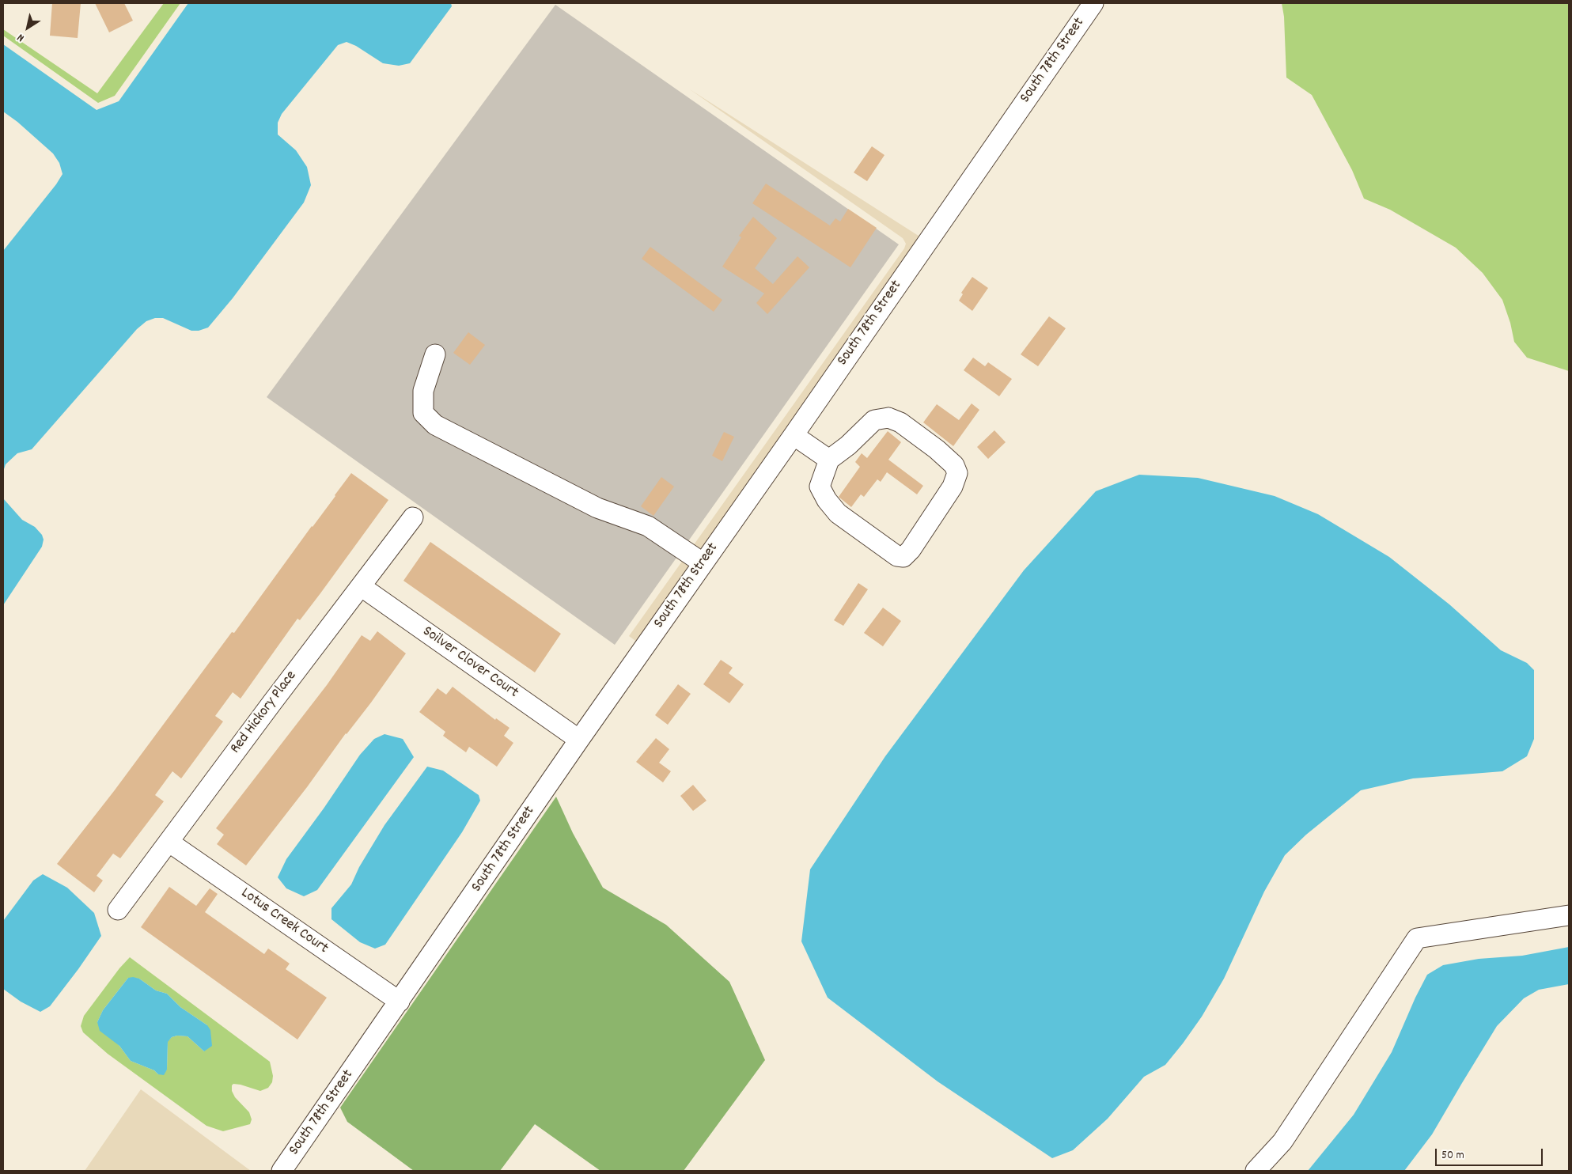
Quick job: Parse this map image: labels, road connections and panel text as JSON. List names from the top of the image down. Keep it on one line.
{"streets":{"street":["South 78th Street","Soilver Clover Court","Red Hickory Place","Lotus Creek Court"]},"crossings":[["South 78th Street","Soilver Clover Court"],["South 78th Street","Lotus Creek Court"],["Soilver Clover Court","Red Hickory Place"],["Red Hickory Place","Lotus Creek Court"]],"scale_bar":"50 m","north":"bottom left"}
